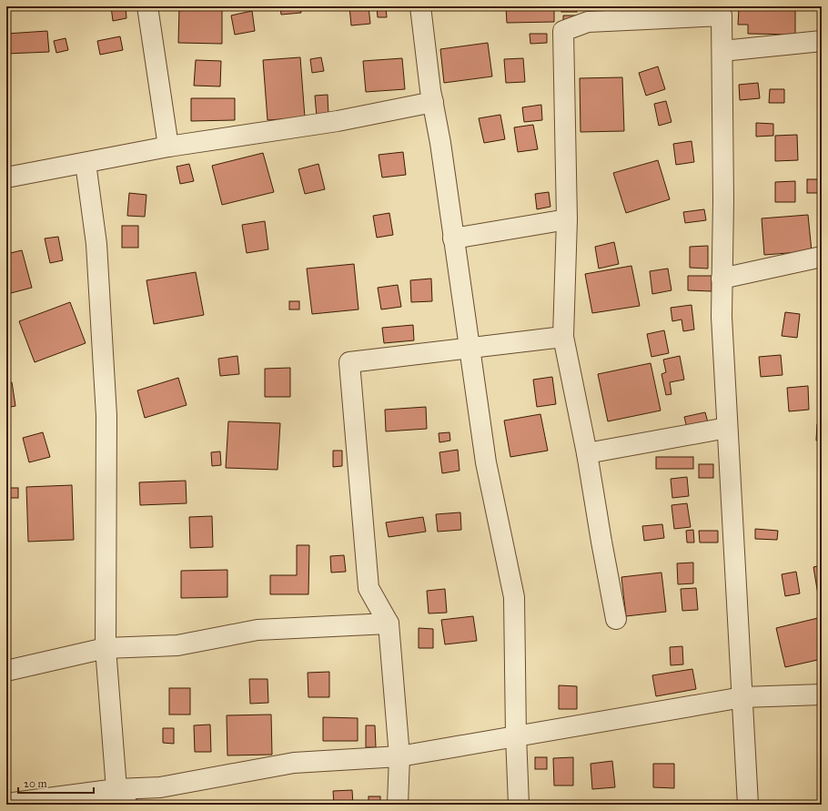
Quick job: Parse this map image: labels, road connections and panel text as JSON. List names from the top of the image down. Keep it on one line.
{"scale_bar":"20 m"}
